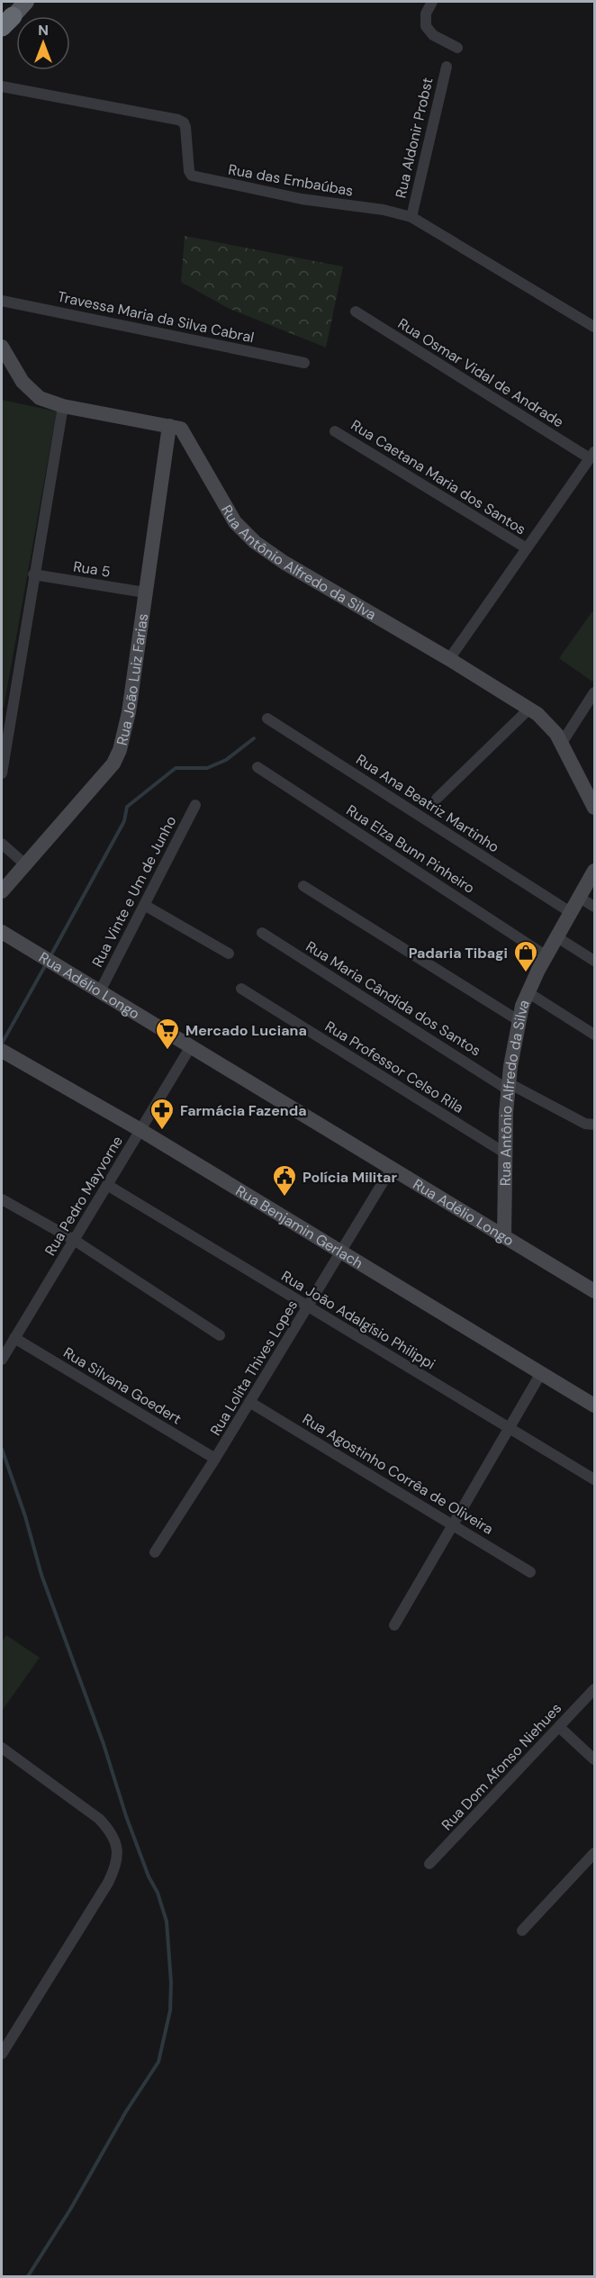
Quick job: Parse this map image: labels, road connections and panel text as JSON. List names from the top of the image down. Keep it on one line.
{"streets":{"street":["Rua Aldonir Probst","Rua das Embaúbas","Travessa Maria da Silva Cabral","Rua Osmar Vidal de Andrade","Rua Caetana Maria dos Santos","Rua Antônio Alfredo da Silva","Rua 5","Rua João Luiz Farias","Rua Ana Beatriz Martinho","Rua Elza Bunn Pinheiro","Rua Vinte e Um de Junho","Rua Adélio Longo","Rua Maria Cândida dos Santos","Rua Professor Celso Rila","Rua Pedro Mayvorne","Rua Benjamin Gerlach","Rua João Adalgísio Philippi","Rua Lolita Thives Lopes","Rua Silvana Goedert","Rua Agostinho Corrêa de Oliveira","Rua Dom Afonso Niehues"]},"crossings":[["Rua Aldonir Probst","Rua das Embaúbas"],["Rua Antônio Alfredo da Silva","Rua João Luiz Farias"],["Rua Antônio Alfredo da Silva","Rua Ana Beatriz Martinho"],["Rua Antônio Alfredo da Silva","Rua Elza Bunn Pinheiro"],["Rua Antônio Alfredo da Silva","Rua Adélio Longo"],["Rua Antônio Alfredo da Silva","Rua Maria Cândida dos Santos"],["Rua Antônio Alfredo da Silva","Rua Professor Celso Rila"],["Rua 5","Rua João Luiz Farias"],["Rua Vinte e Um de Junho","Rua Adélio Longo"],["Rua Adélio Longo","Rua Pedro Mayvorne"],["Rua Adélio Longo","Rua Lolita Thives Lopes"],["Rua Pedro Mayvorne","Rua Benjamin Gerlach"],["Rua Pedro Mayvorne","Rua João Adalgísio Philippi"],["Rua Pedro Mayvorne","Rua Silvana Goedert"],["Rua Benjamin Gerlach","Rua Lolita Thives Lopes"],["Rua João Adalgísio Philippi","Rua Lolita Thives Lopes"],["Rua Lolita Thives Lopes","Rua Silvana Goedert"],["Rua Lolita Thives Lopes","Rua Agostinho Corrêa de Oliveira"]],"places":{"shop":["Padaria Tibagi"],"supermarket":["Mercado Luciana"],"pharmacy":["Farmácia Fazenda"],"public building":["Polícia Militar"]},"north":"top"}
